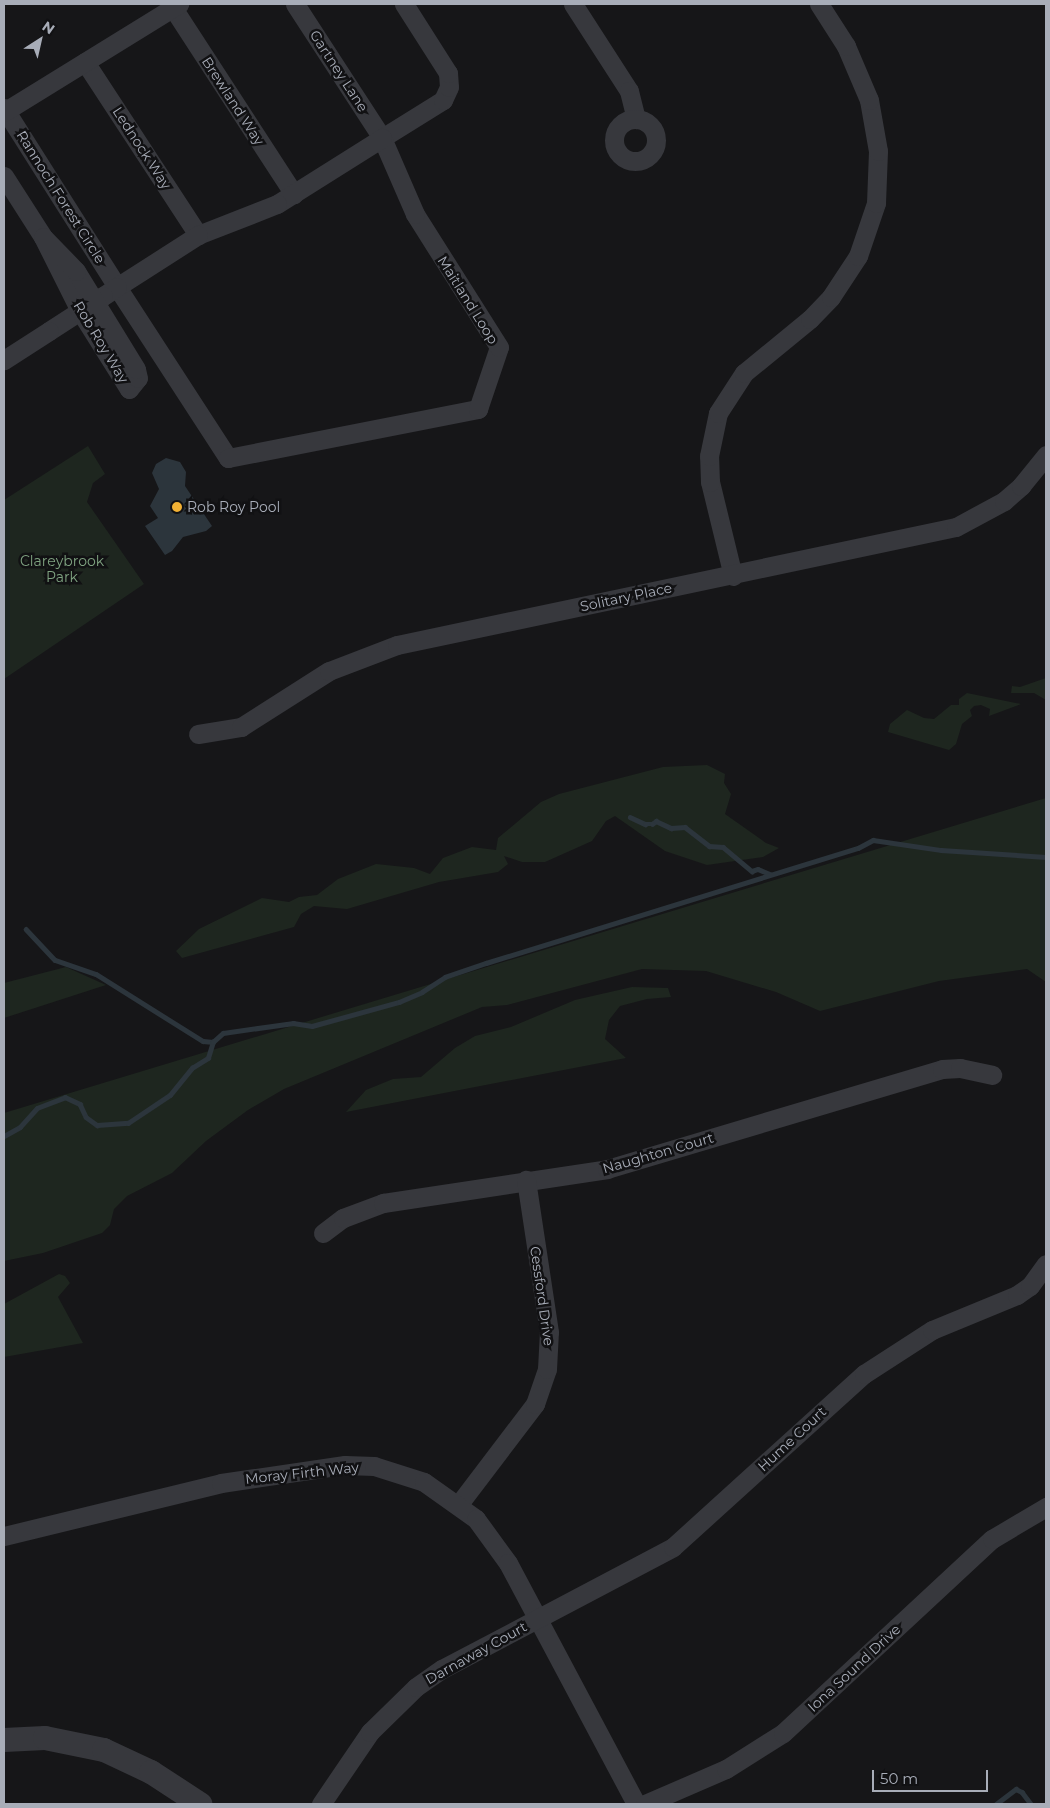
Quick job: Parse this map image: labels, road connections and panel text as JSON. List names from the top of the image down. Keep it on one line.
{"streets":{"street":["Gartney Lane","Brewland Way","Lednock Way","Rannoch Forest Circle","Maitland Loop","Rob Roy Way","Solitary Place","Naughton Court","Cessford Drive","Hume Court","Moray Firth Way","Darnaway Court","Iona Sound Drive"]},"crossings":[["Gartney Lane","Maitland Loop"],["Rannoch Forest Circle","Maitland Loop"],["Naughton Court","Cessford Drive"],["Cessford Drive","Moray Firth Way"],["Hume Court","Moray Firth Way"],["Hume Court","Darnaway Court"],["Moray Firth Way","Darnaway Court"]],"parks":["Clareybrook Park"],"places":["Rob Roy Pool"],"scale_bar":"50 m","north":"top right"}
